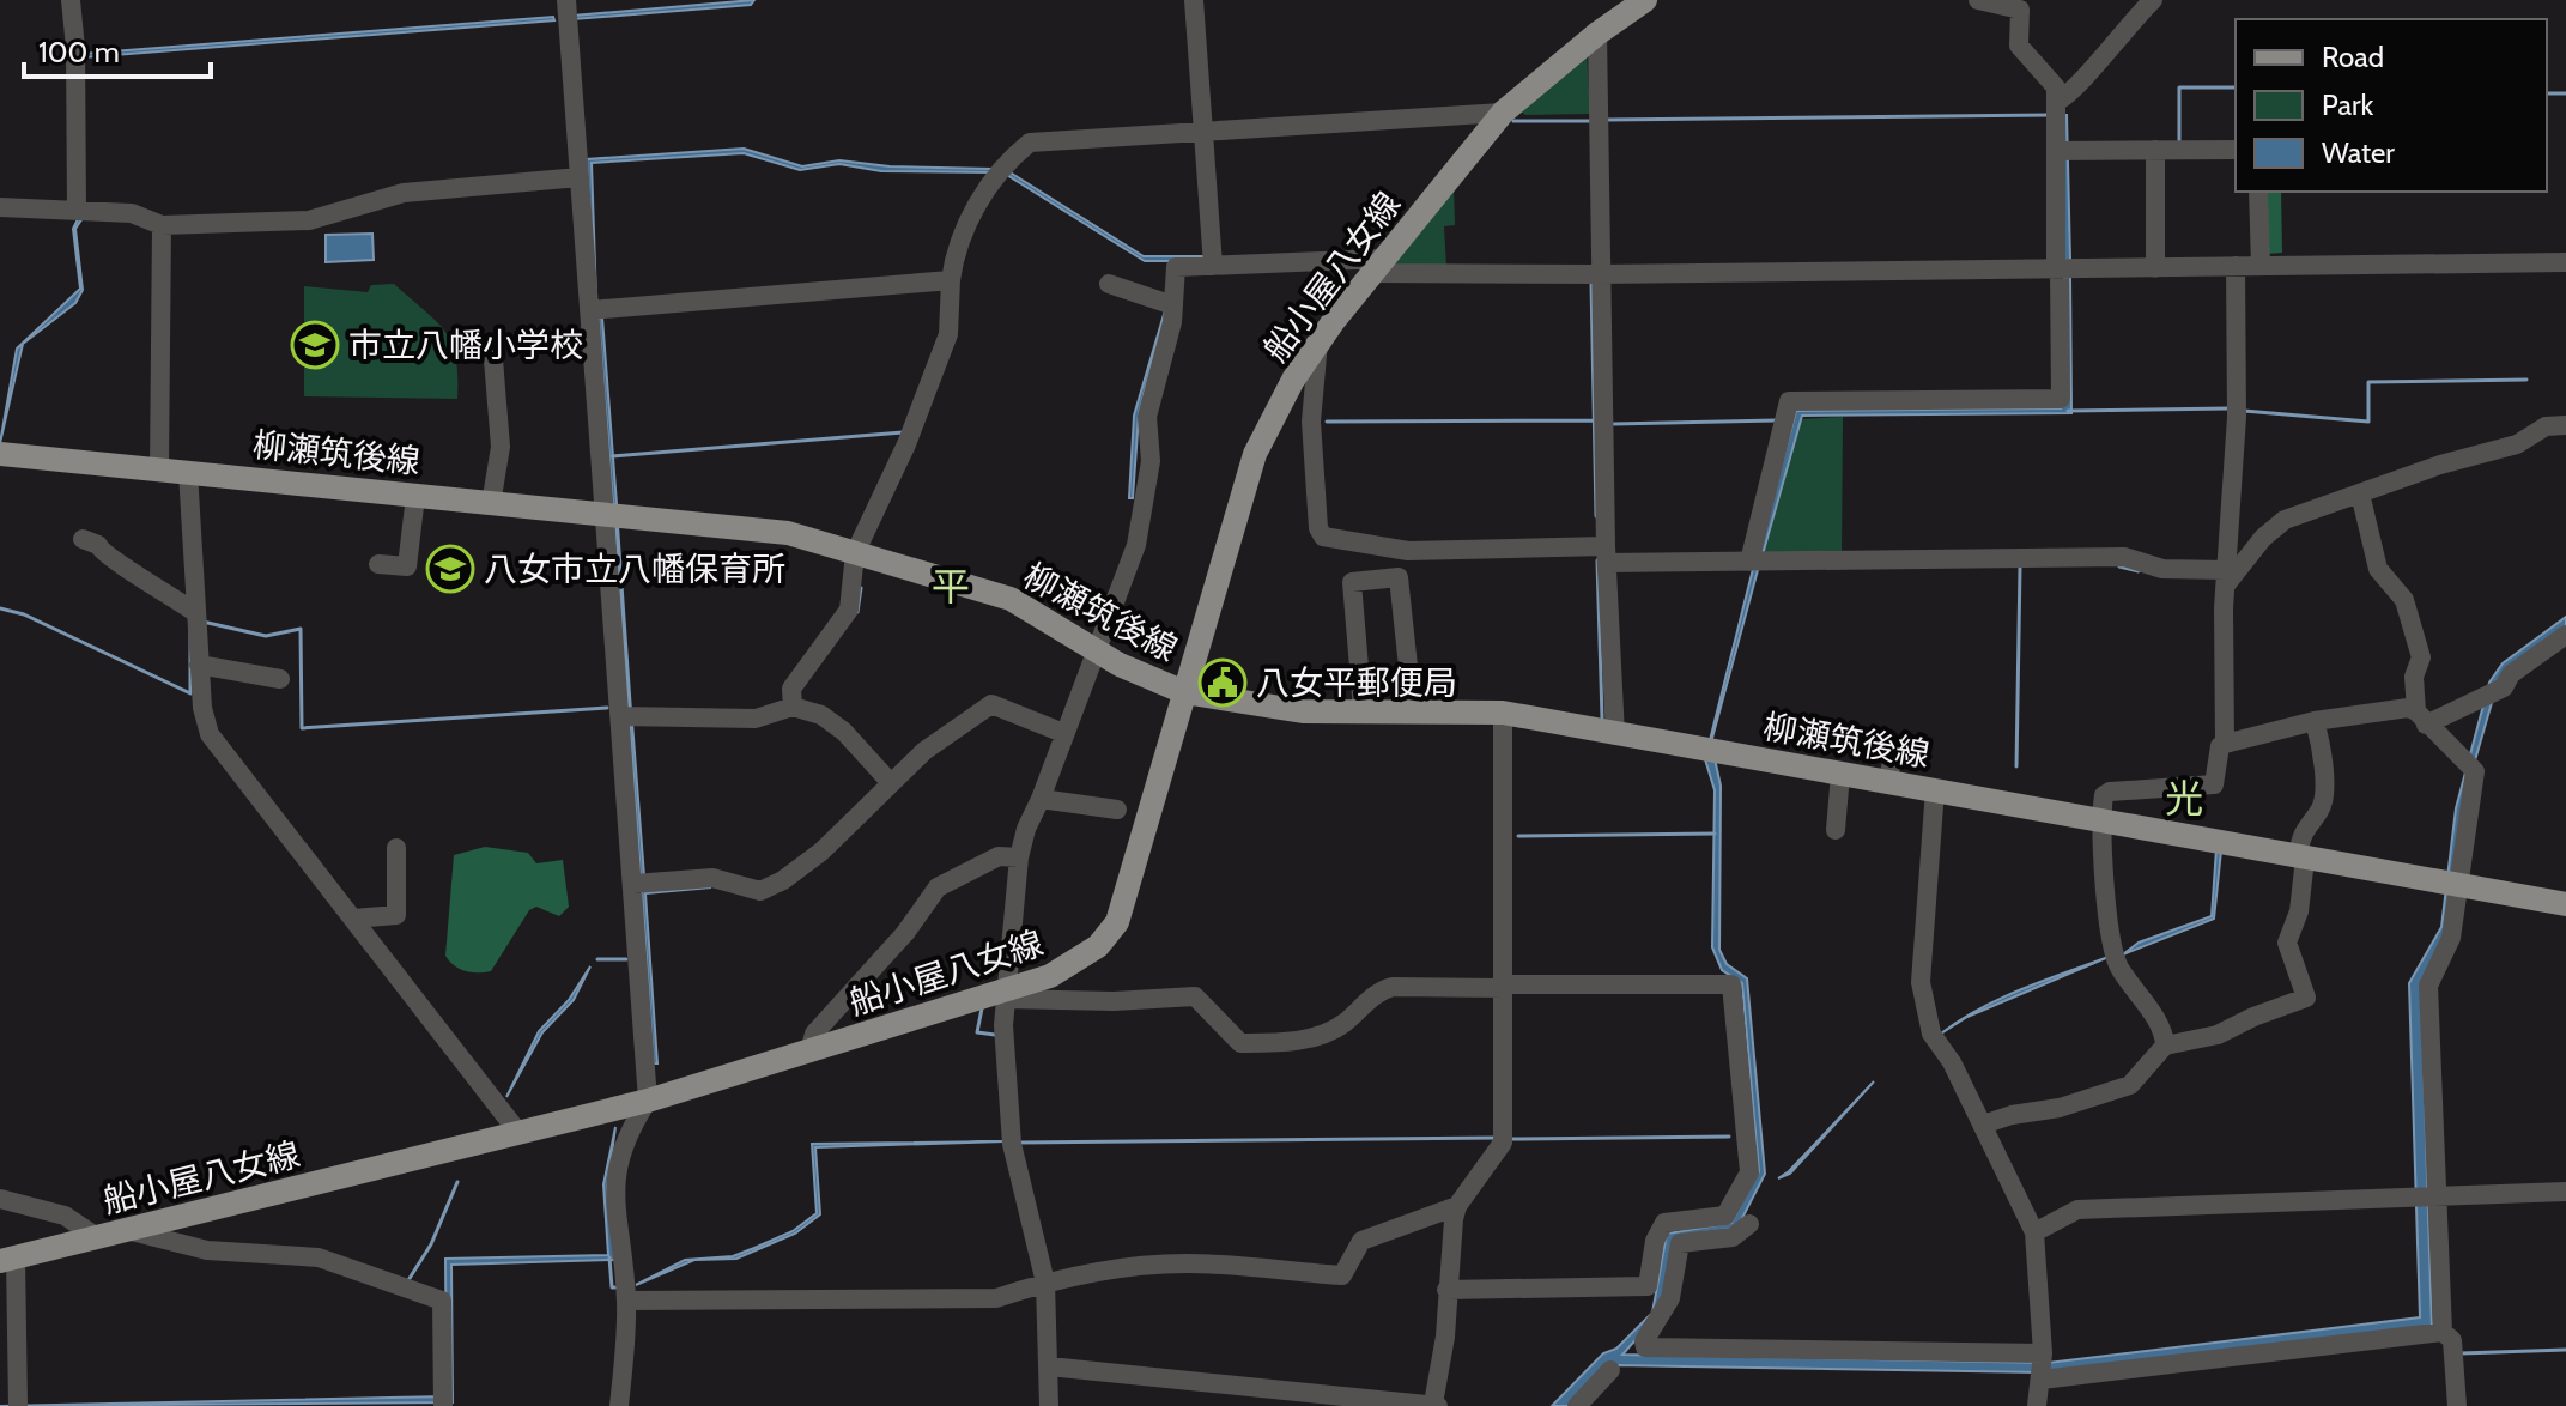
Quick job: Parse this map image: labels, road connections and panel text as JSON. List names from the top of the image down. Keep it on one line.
{"streets":{"main road":["船小屋八女線","柳瀬筑後線"]},"crossings":[["船小屋八女線","柳瀬筑後線"]],"districts":["平","光"],"places":{"school or university":["市立八幡小学校","八女市立八幡保育所"],"public building":["八女平郵便局"]},"legend":["Road","Park","Water"],"scale_bar":"100 m"}
